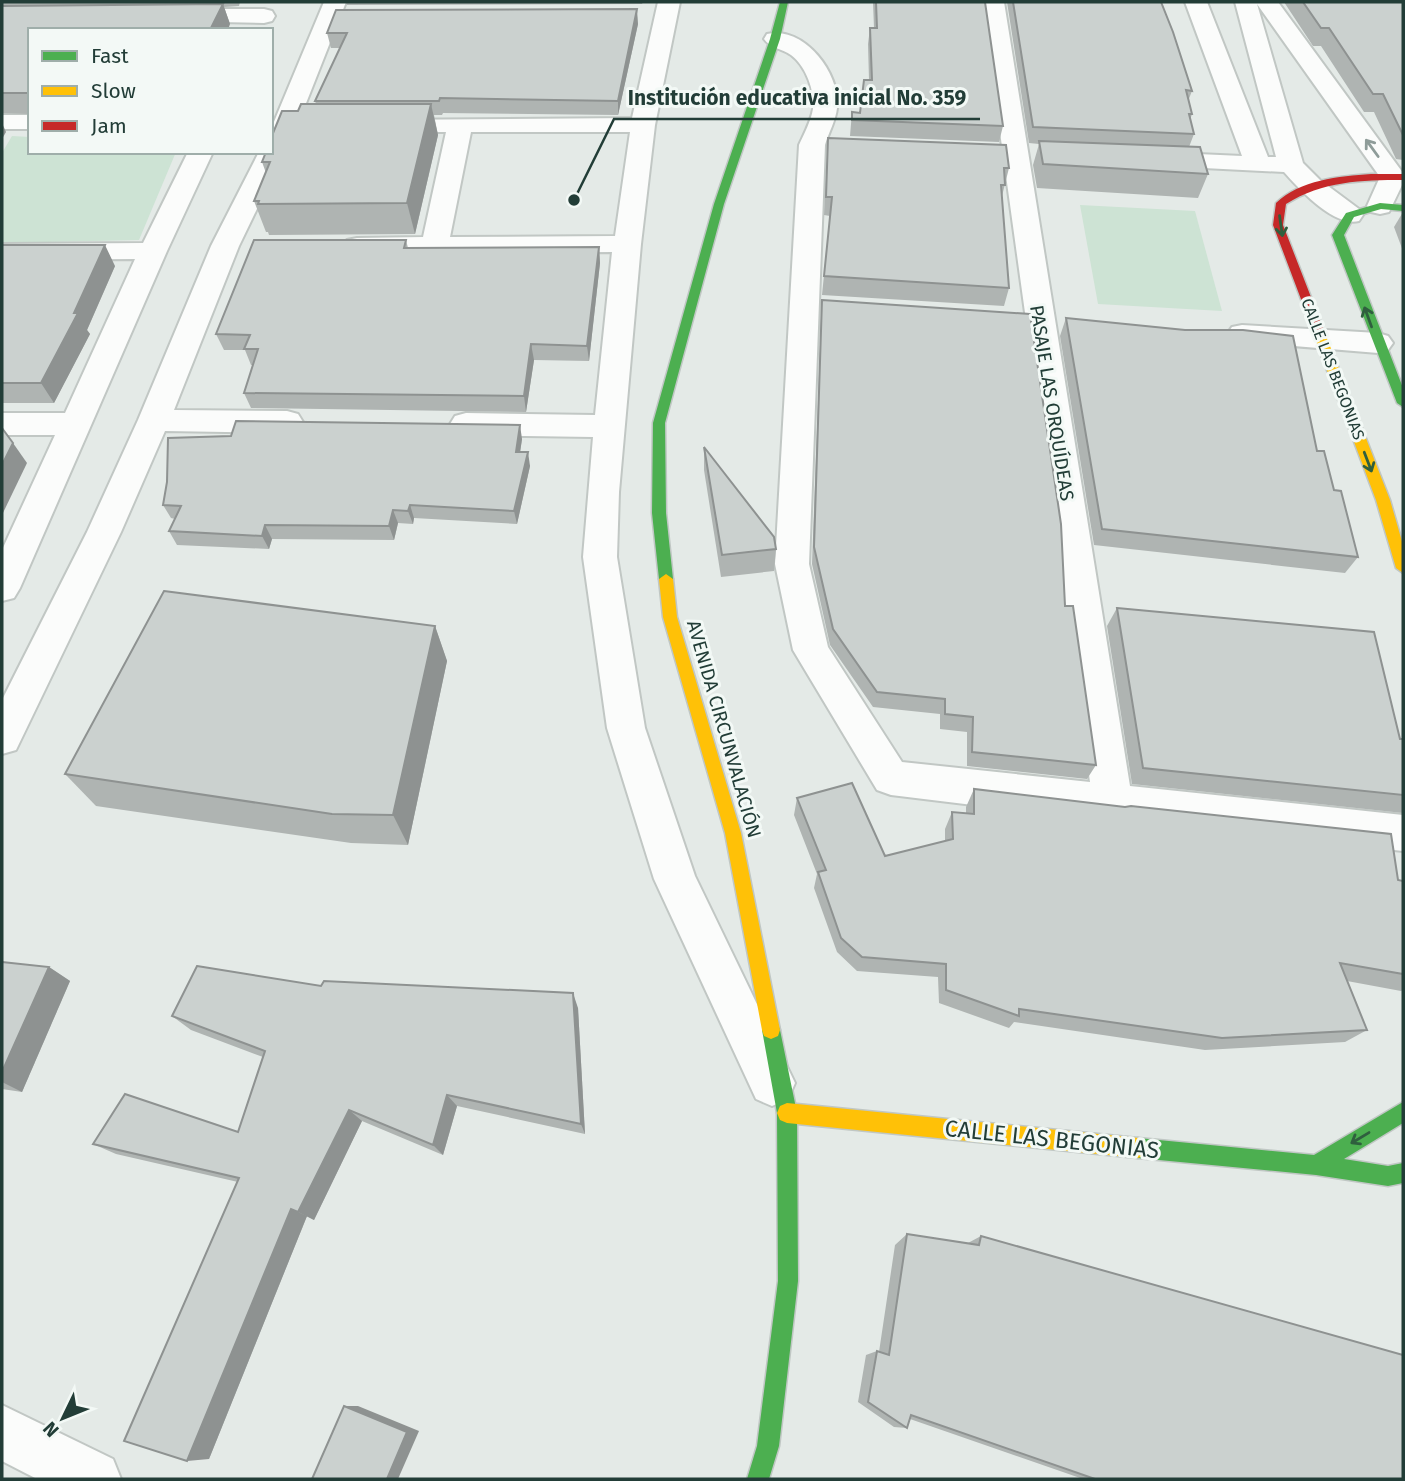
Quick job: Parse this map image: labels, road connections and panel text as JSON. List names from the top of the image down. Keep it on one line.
{"streets":{"main road":["CALLE LAS BEGONIAS","AVENIDA CIRCUNVALACIÓN"],"street":["PASAJE LAS ORQUÍDEAS"]},"crossings":[["CALLE LAS BEGONIAS","AVENIDA CIRCUNVALACIÓN"]],"places":["Institución educativa inicial No. 359"],"legend":["Fast","Slow","Jam"],"north":"bottom left"}
